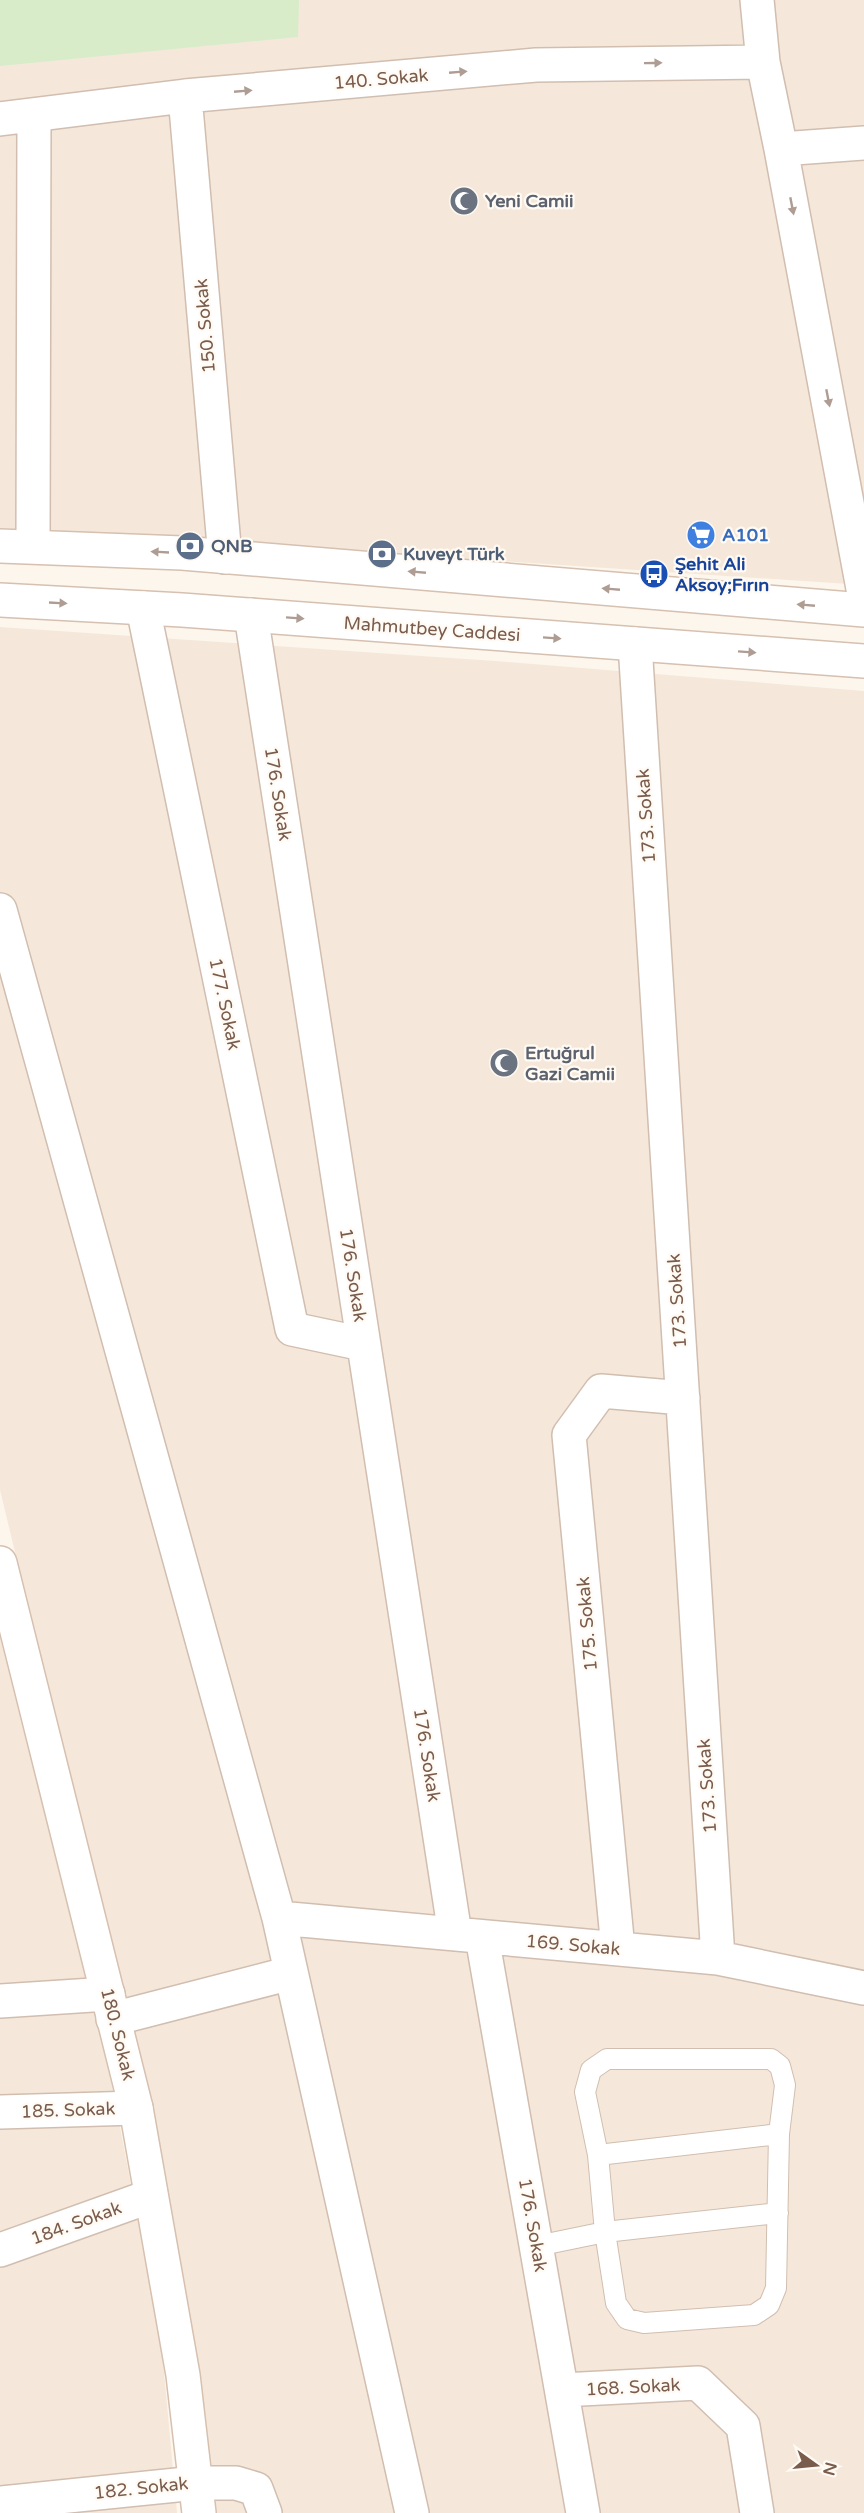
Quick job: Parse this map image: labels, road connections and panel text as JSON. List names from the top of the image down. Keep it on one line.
{"streets":{"street":["140. Sokak","150. Sokak","Mahmutbey Caddesi","176. Sokak","173. Sokak","177. Sokak","175. Sokak","169. Sokak","180. Sokak","185. Sokak","184. Sokak","168. Sokak","182. Sokak"]},"crossings":[["140. Sokak","150. Sokak"],["Mahmutbey Caddesi","176. Sokak"],["Mahmutbey Caddesi","173. Sokak"],["Mahmutbey Caddesi","177. Sokak"],["176. Sokak","177. Sokak"],["176. Sokak","169. Sokak"],["176. Sokak","168. Sokak"],["173. Sokak","175. Sokak"],["173. Sokak","169. Sokak"],["175. Sokak","169. Sokak"],["180. Sokak","185. Sokak"],["180. Sokak","184. Sokak"],["180. Sokak","182. Sokak"]],"one_way":["140. Sokak"],"places":{"mosque":["Yeni Camii","Ertuğrul Gazi Camii"],"supermarket":["A101"],"bank":["QNB","Kuveyt Türk"],"bus stop":["Şehit Ali Aksoy;Fırın"]},"north":"right"}
